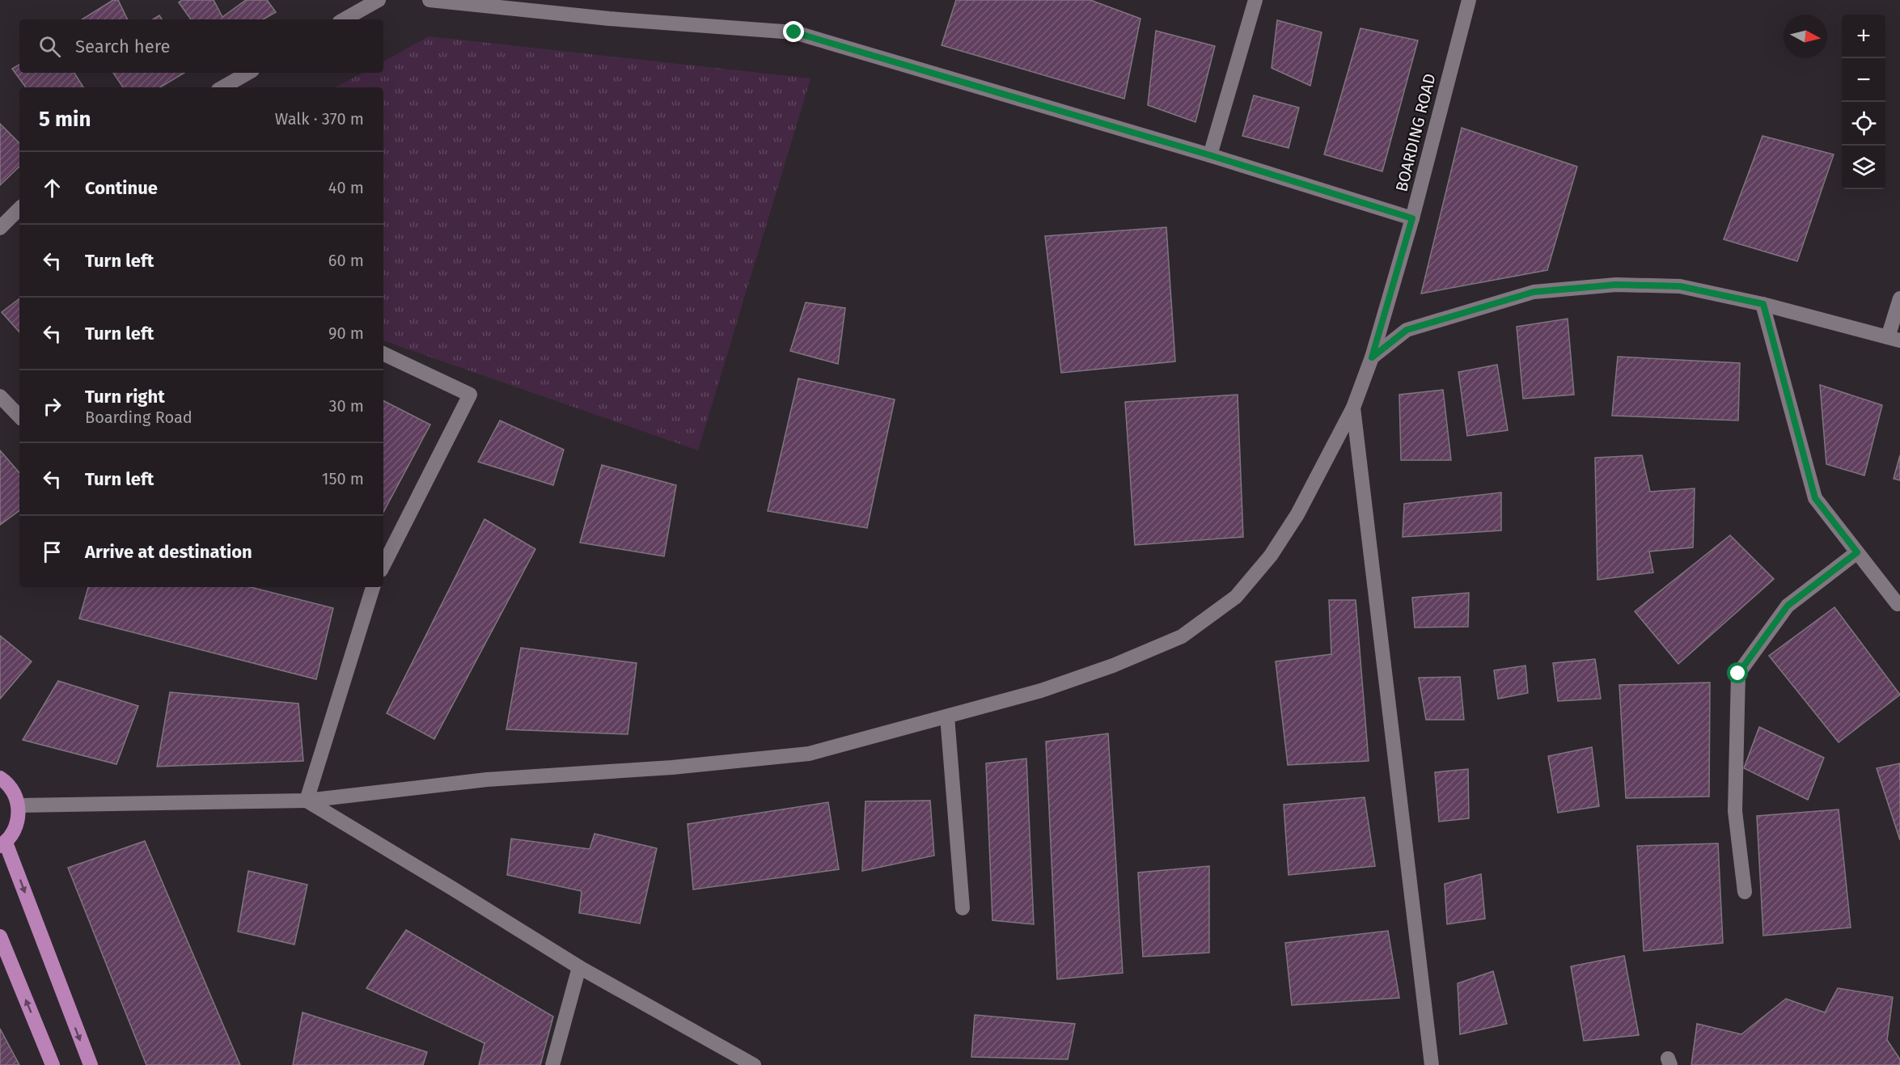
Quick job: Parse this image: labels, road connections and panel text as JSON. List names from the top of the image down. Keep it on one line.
{"streets":{"street":["BOARDING ROAD"]},"north":"right","page":{"map_buttons":["+","−"],"search":"Search here","heading":["5 min","Walk · 370 m"],"list":[["Continue","40 m"],["Turn left","60 m"],["Turn left","90 m"],["Turn right","Boarding Road","30 m"],["Turn left","150 m"],"Arrive at destination"]}}
